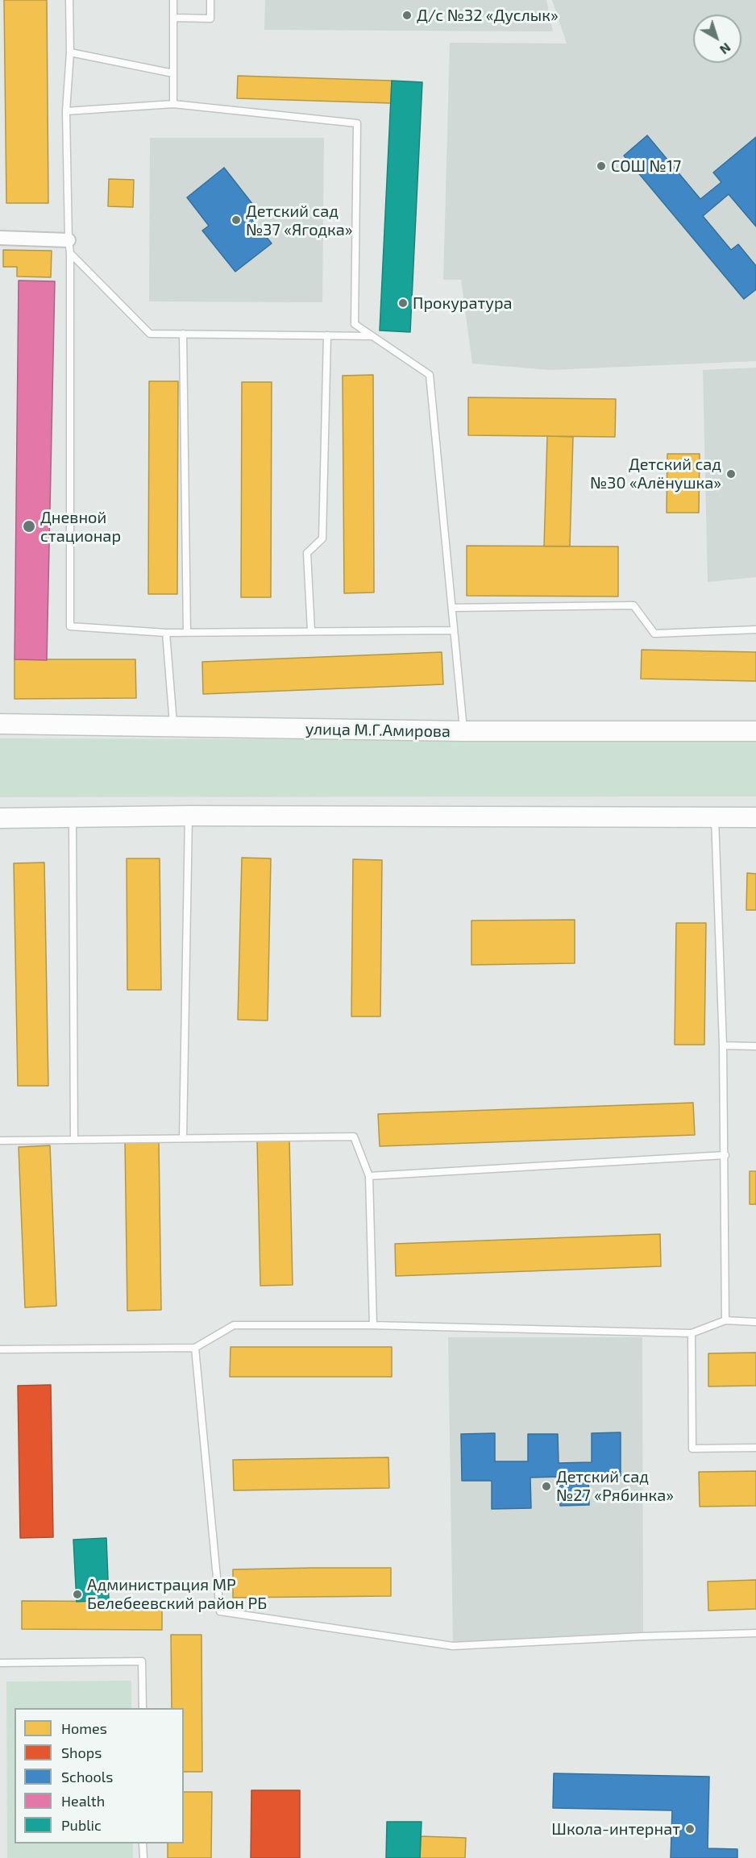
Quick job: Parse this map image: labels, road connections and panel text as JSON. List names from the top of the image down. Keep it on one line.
{"streets":{"street":["улица М.Г.Амирова"]},"places":["Д/с №32 «Дуслык»","СОШ №17","Детский сад №37 «Ягодка»","Прокуратура","Детский сад №30 «Алёнушка»","Дневной стационар","Детский сад №27 «Рябинка»","Администрация МР Белебеевский район РБ","Школа-интернат"],"legend":["Homes","Shops","Schools","Health","Public"],"north":"bottom right"}
